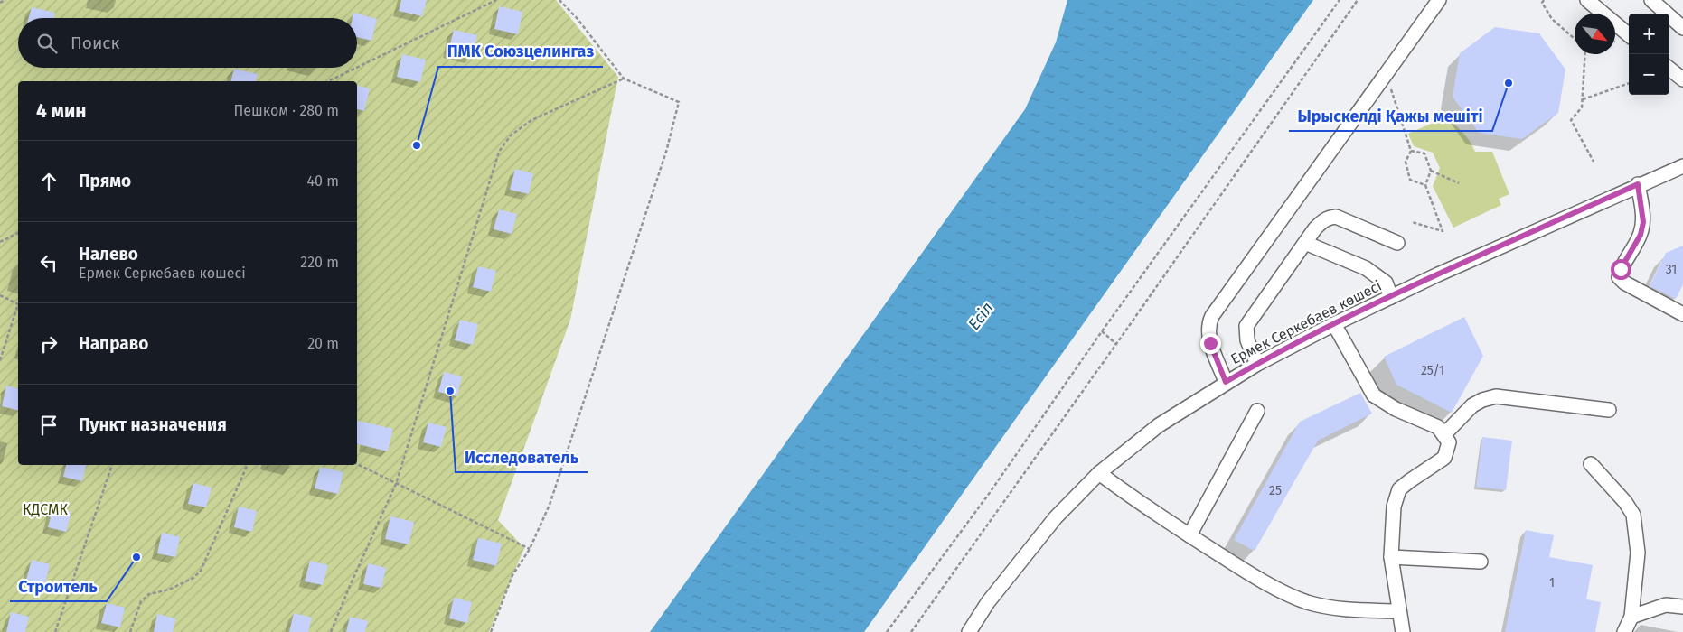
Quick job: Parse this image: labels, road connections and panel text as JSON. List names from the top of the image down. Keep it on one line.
{"streets":{"street":["Ермек Серкебаев көшесі"]},"water":["Есіл"],"parks":["КДСМК"],"places":["Ырыскелді Қажы мешіті","ПМК Союзцелингаз","Исследователь","Строитель"],"house_numbers":["31","25/1","25","1"],"north":"bottom right","page":{"map_buttons":["+","−"],"search":"Поиск","heading":["4 мин","Пешком · 280 m"],"list":[["Прямо","40 m"],["Налево","Ермек Серкебаев көшесі","220 m"],["Направо","20 m"],"Пункт назначения"]}}
